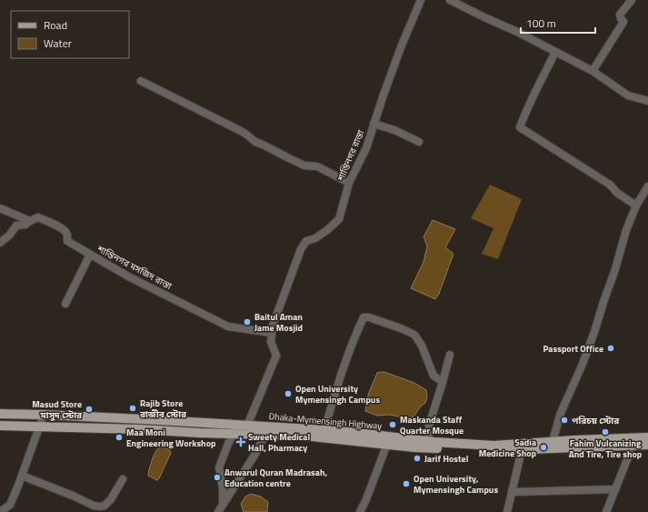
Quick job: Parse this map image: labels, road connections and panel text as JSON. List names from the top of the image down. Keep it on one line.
{"streets":{"main road":["Dhaka-Mymensingh Highway"],"street":["শান্তিনগর রাস্তা","শান্তিনগর মসজিদ রাস্তা"]},"crossings":[["শান্তিনগর রাস্তা","শান্তিনগর মসজিদ রাস্তা"],["শান্তিনগর রাস্তা","Dhaka-Mymensingh Highway"]],"places":{"other":["Baitul Aman Jame Mosjid","Passport Office","Open University Mymensingh Campus","Rajib Store রাজীব স্টোর","Masud Store মাসুদ স্টোর","পরিচয় স্টোর","Maskanda Staff Quarter Mosque","Fahim Vulcanizing And Tire, Tire shop","Maa Moni Engineering Workshop","Sadia Medicine Shop","Jarif Hostel","Anwarul Quran Madrasah, Education centre","Open University, Mymensingh Campus"],"health":["Sweety Medical Hall, Pharmacy"]},"legend":["Road","Water"],"scale_bar":"100 m"}
